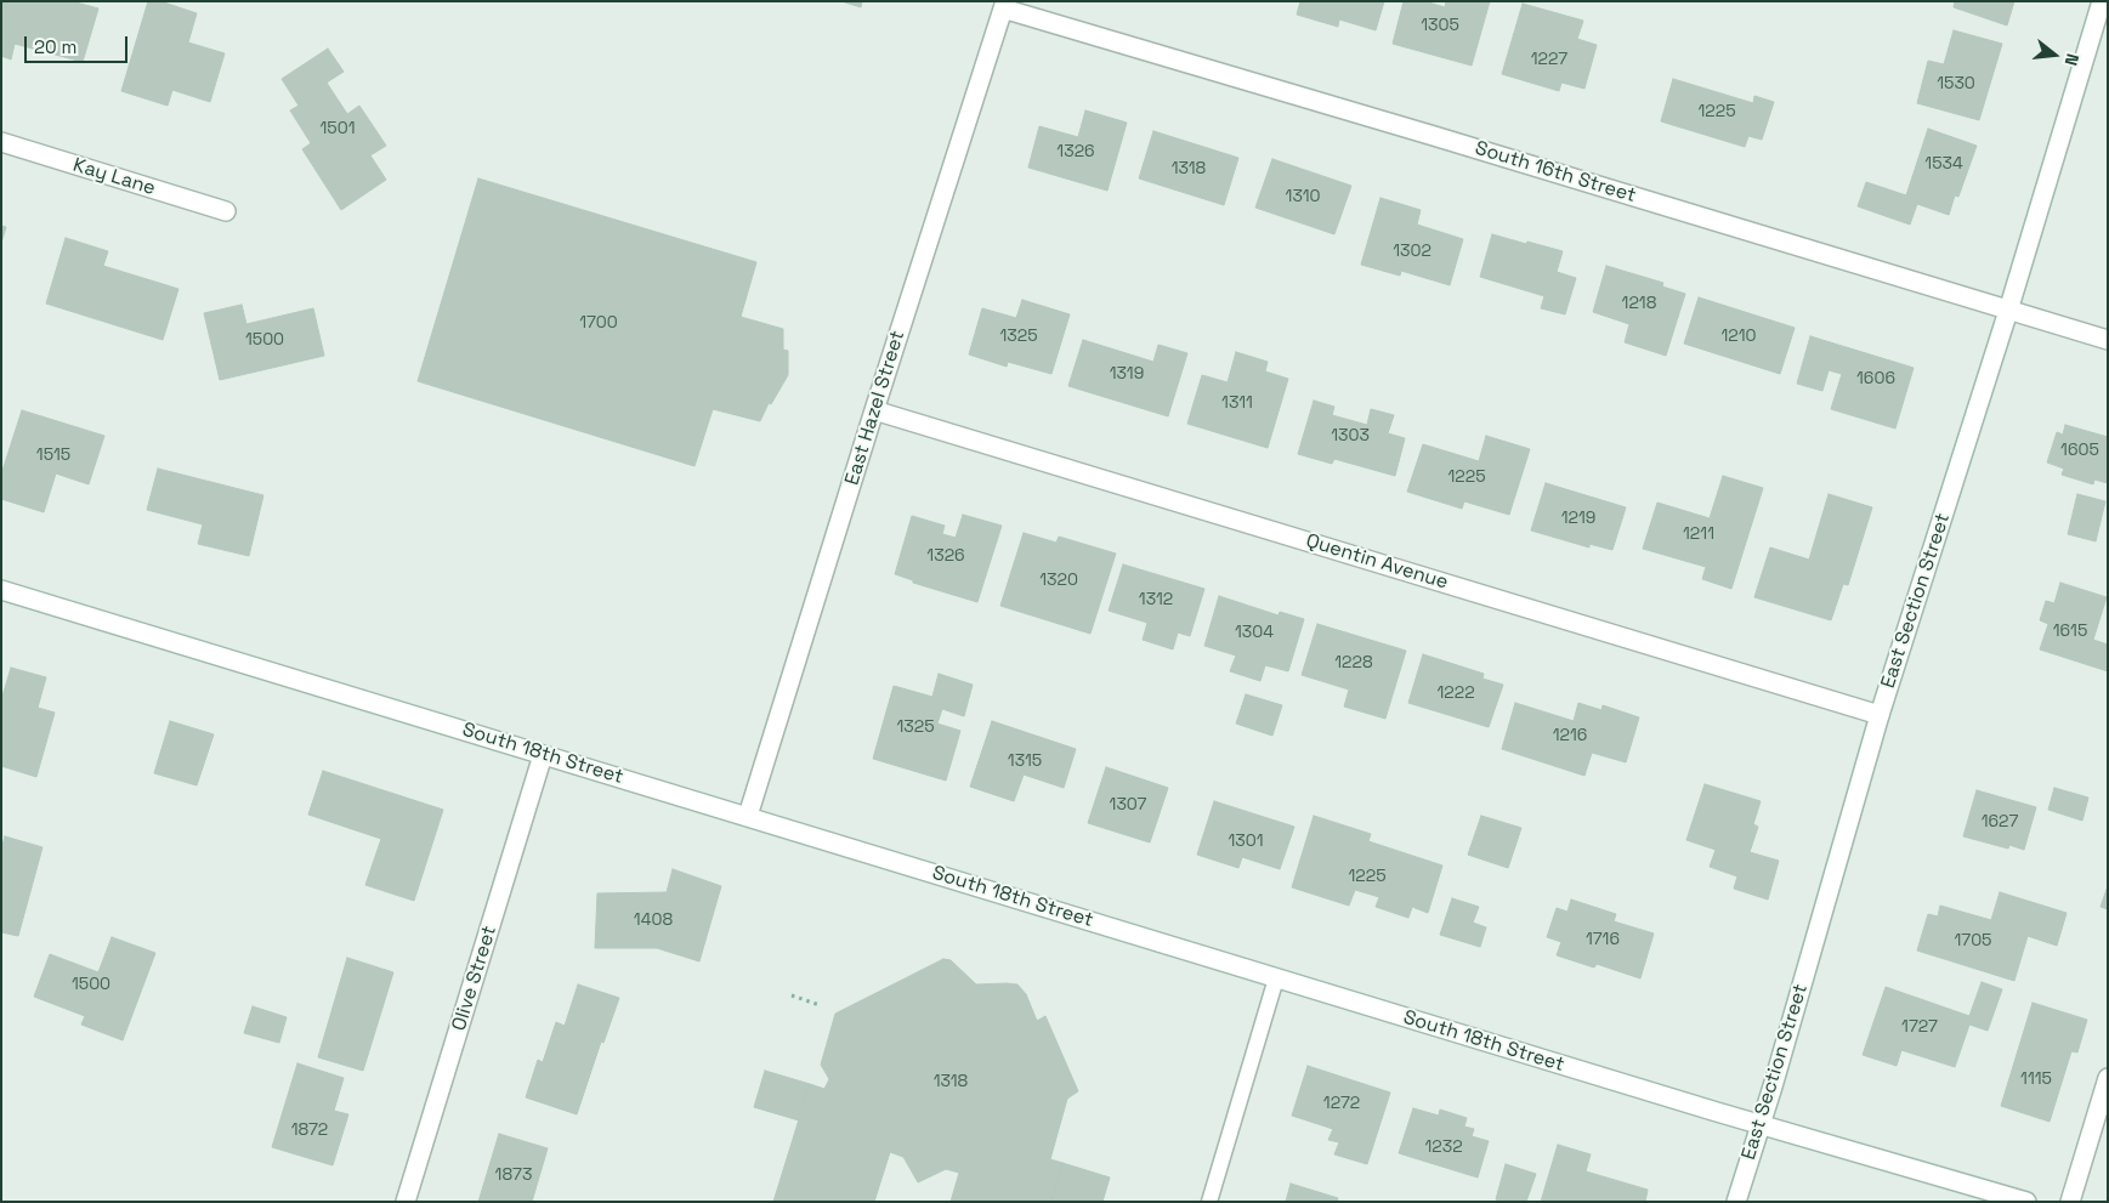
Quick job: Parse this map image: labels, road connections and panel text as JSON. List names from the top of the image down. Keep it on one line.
{"streets":{"street":["South 16th Street","Kay Lane","East Hazel Street","Quentin Avenue","East Section Street","South 18th Street","Olive Street"]},"crossings":[["South 16th Street","East Hazel Street"],["South 16th Street","East Section Street"],["East Hazel Street","Quentin Avenue"],["East Hazel Street","South 18th Street"],["Quentin Avenue","East Section Street"],["East Section Street","South 18th Street"],["South 18th Street","Olive Street"]],"house_numbers":["1305","1227","1530","1225","1501","1326","1534","1318","1310","1302","1218","1700","1325","1210","1500","1319","1606","1311","1303","1605","1515","1225","1219","1211","1326","1320","1312","1615","1304","1228","1222","1325","1216","1315","1307","1627","1301","1225","1408","1716","1705","1500","1727","1115","1318","1272","1872","1232","1873"],"scale_bar":"20 m","north":"right"}
